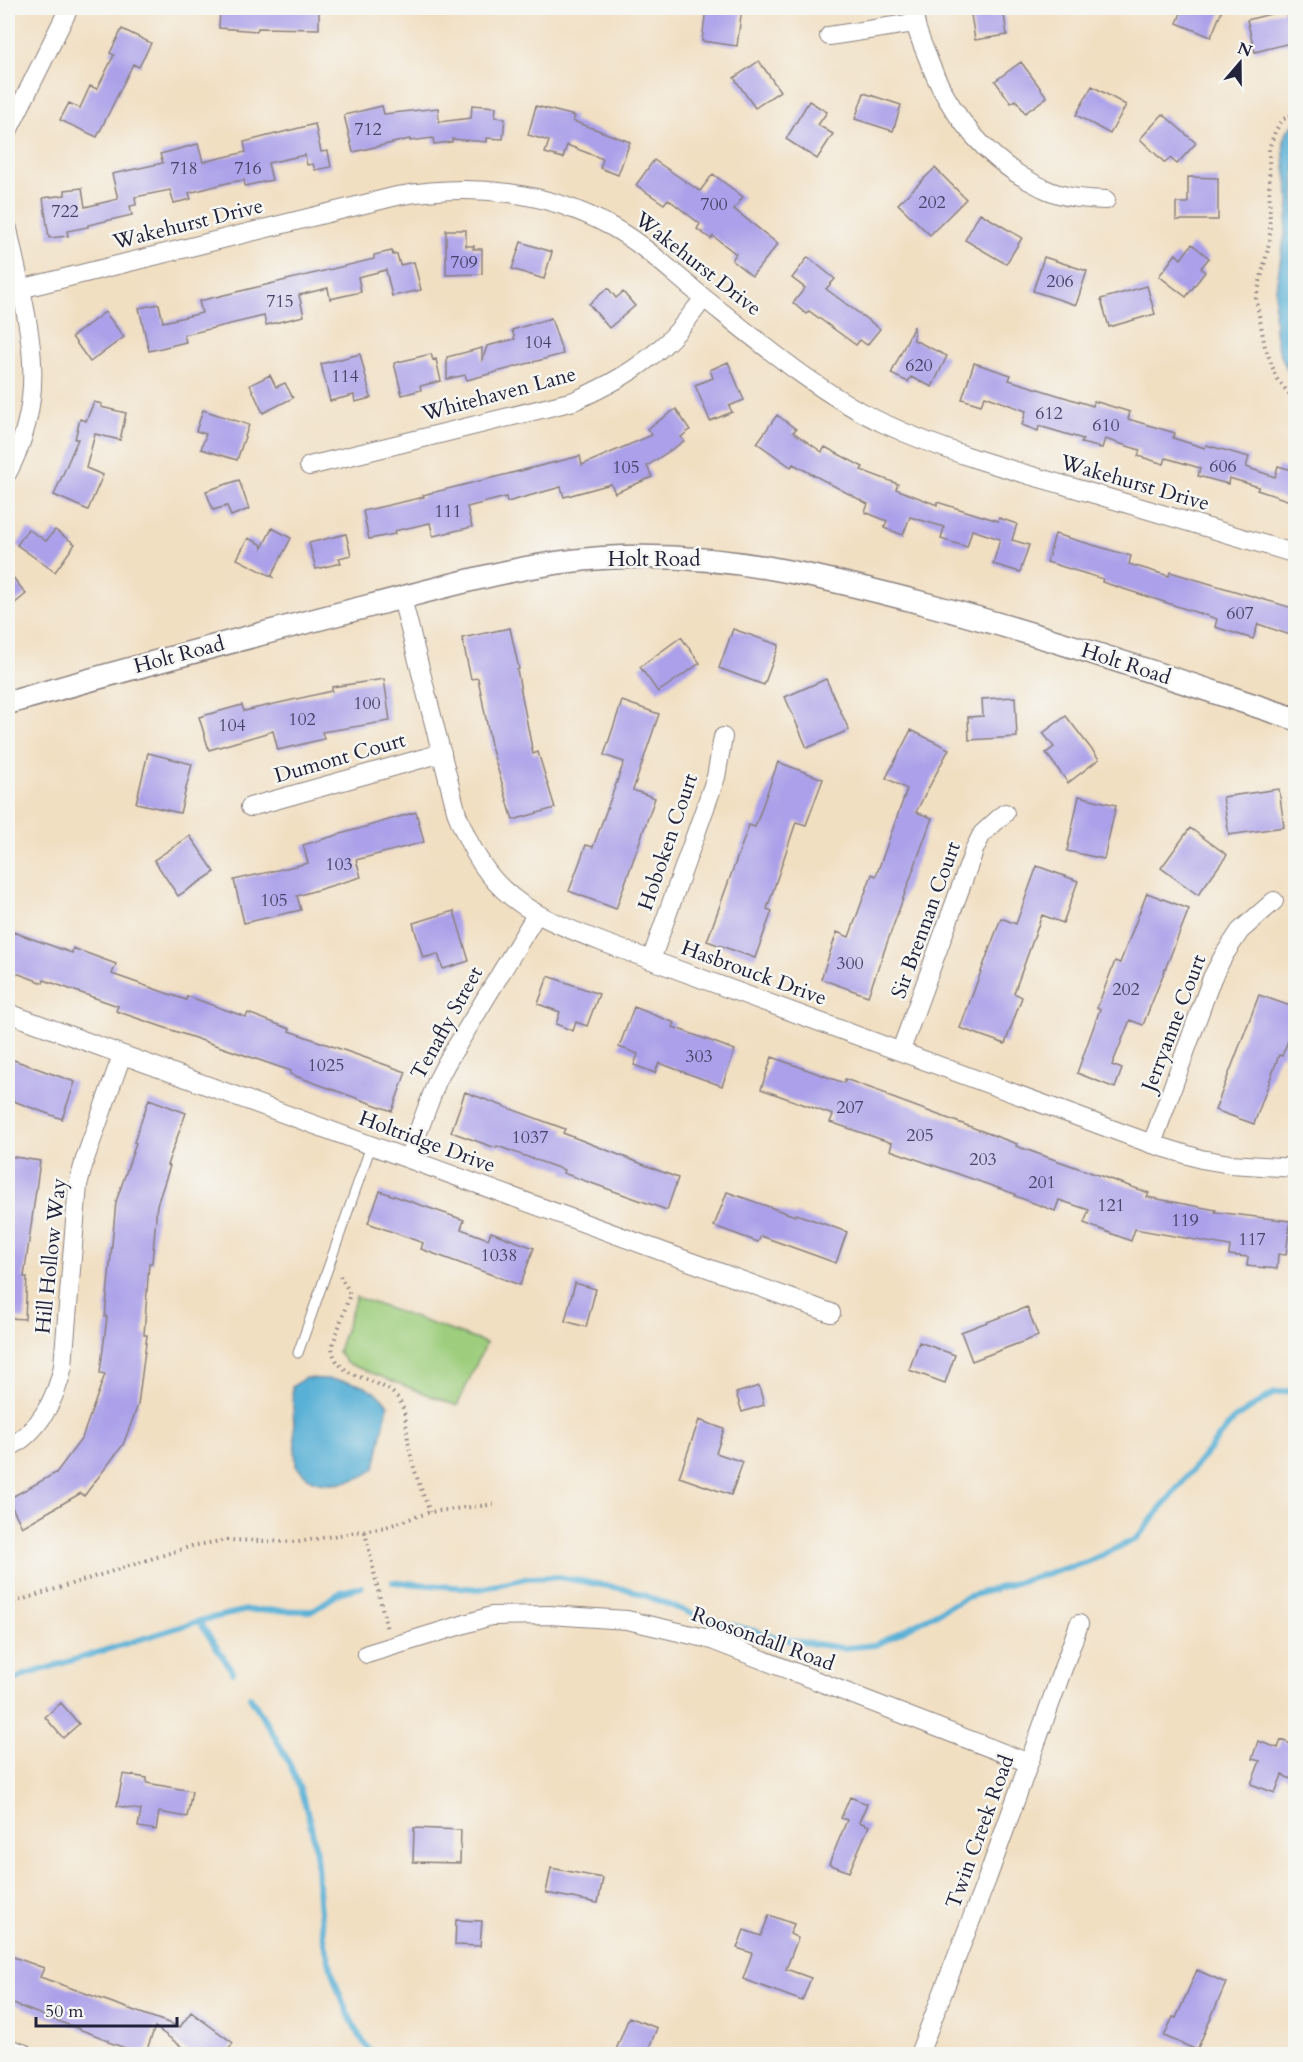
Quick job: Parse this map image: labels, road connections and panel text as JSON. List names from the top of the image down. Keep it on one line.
{"streets":{"street":["Wakehurst Drive","Whitehaven Lane","Holt Road","Dumont Court","Hoboken Court","Sir Brennan Court","Hasbrouck Drive","Tenafly Street","Jerryanne Court","Holtridge Drive","Hill Hollow Way","Roosondall Road","Twin Creek Road"]},"crossings":[["Wakehurst Drive","Whitehaven Lane"],["Holt Road","Hasbrouck Drive"],["Dumont Court","Hasbrouck Drive"],["Hoboken Court","Hasbrouck Drive"],["Sir Brennan Court","Hasbrouck Drive"],["Hasbrouck Drive","Tenafly Street"],["Hasbrouck Drive","Jerryanne Court"],["Tenafly Street","Holtridge Drive"],["Holtridge Drive","Hill Hollow Way"],["Roosondall Road","Twin Creek Road"]],"house_numbers":["712","718","716","202","700","722","709","206","715","104","620","114","612","610","606","105","111","607","100","102","104","103","105","300","202","303","1025","207","205","1037","203","201","121","119","117","1038"],"scale_bar":"50 m","north":"top"}
